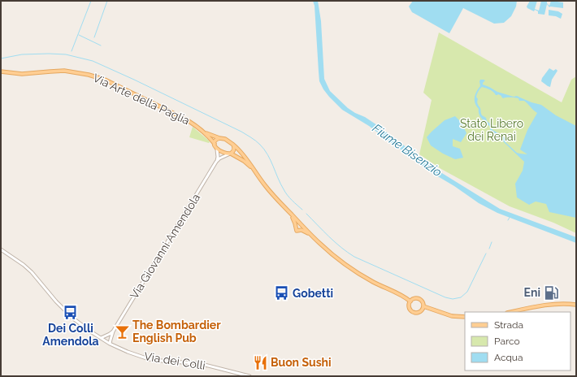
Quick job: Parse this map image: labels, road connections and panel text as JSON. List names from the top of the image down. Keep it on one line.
{"streets":{"main road":["Via Arte della Paglia"],"street":["Via Giovanni Amendola","Via dei Colli"]},"crossings":[["Via Arte della Paglia","Via Giovanni Amendola"],["Via Giovanni Amendola","Via dei Colli"]],"water":["Fiume Bisenzio"],"parks":["Stato Libero dei Renai"],"places":{"fuel station":["Eni"],"bus stop":["Gobetti","Dei Colli Amendola"],"bar":["The Bombardier English Pub"],"restaurant":["Buon Sushi"]},"legend":["Strada","Parco","Acqua"]}
